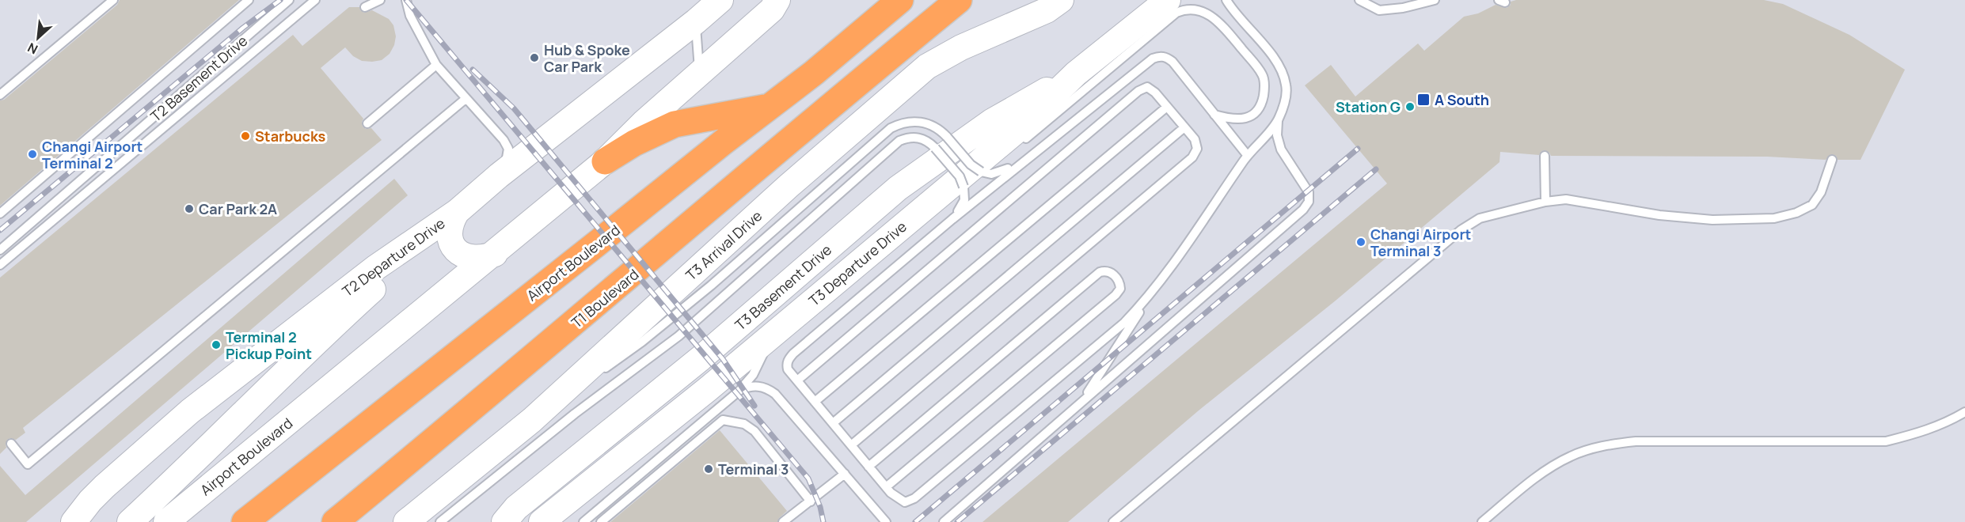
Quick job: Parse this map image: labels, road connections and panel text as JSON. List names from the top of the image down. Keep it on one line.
{"streets":{"highway":["Airport Boulevard","T1 Boulevard"],"main road":["T3 Arrival Drive","T2 Departure Drive","T3 Departure Drive","T3 Basement Drive"],"lane":["T2 Basement Drive"]},"crossings":[["T3 Departure Drive","T3 Basement Drive"]],"places":{"other":["Hub & Spoke Car Park","Station G","Starbucks","Changi Airport Terminal 2","Car Park 2A","Changi Airport Terminal 3","Terminal 2 Pickup Point","Terminal 3"],"transit":["A South"]},"north":"bottom left"}
